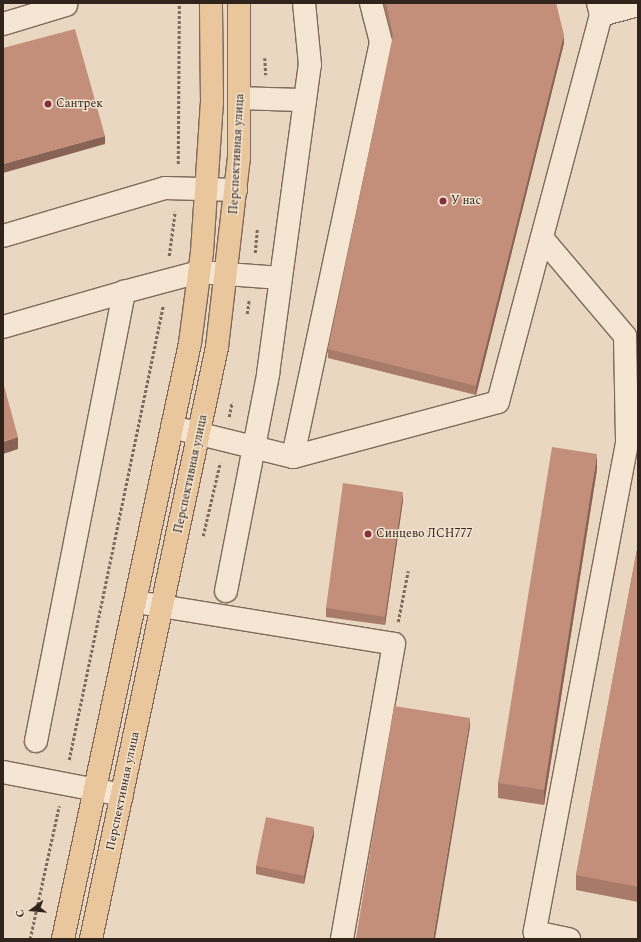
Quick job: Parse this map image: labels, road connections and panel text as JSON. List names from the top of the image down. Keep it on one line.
{"streets":{"main road":["Перспективная улица"]},"places":["Сантрек","У нас","Синцево ЛСН777"],"north":"left"}
